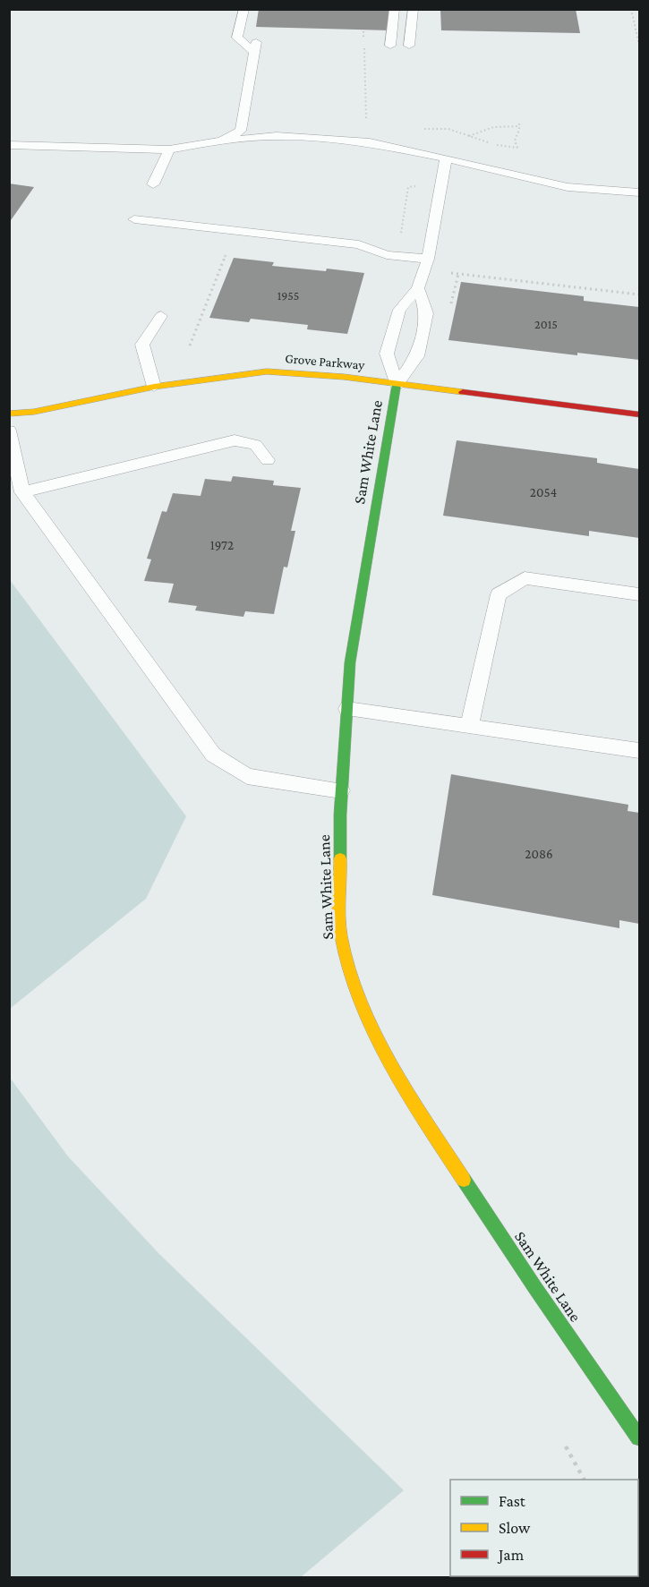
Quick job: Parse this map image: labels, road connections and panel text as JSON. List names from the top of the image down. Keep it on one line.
{"streets":{"street":["Grove Parkway","Sam White Lane"]},"crossings":[["Grove Parkway","Sam White Lane"]],"house_numbers":["1955","2015","2054","1972","2086"],"legend":["Fast","Slow","Jam"]}
